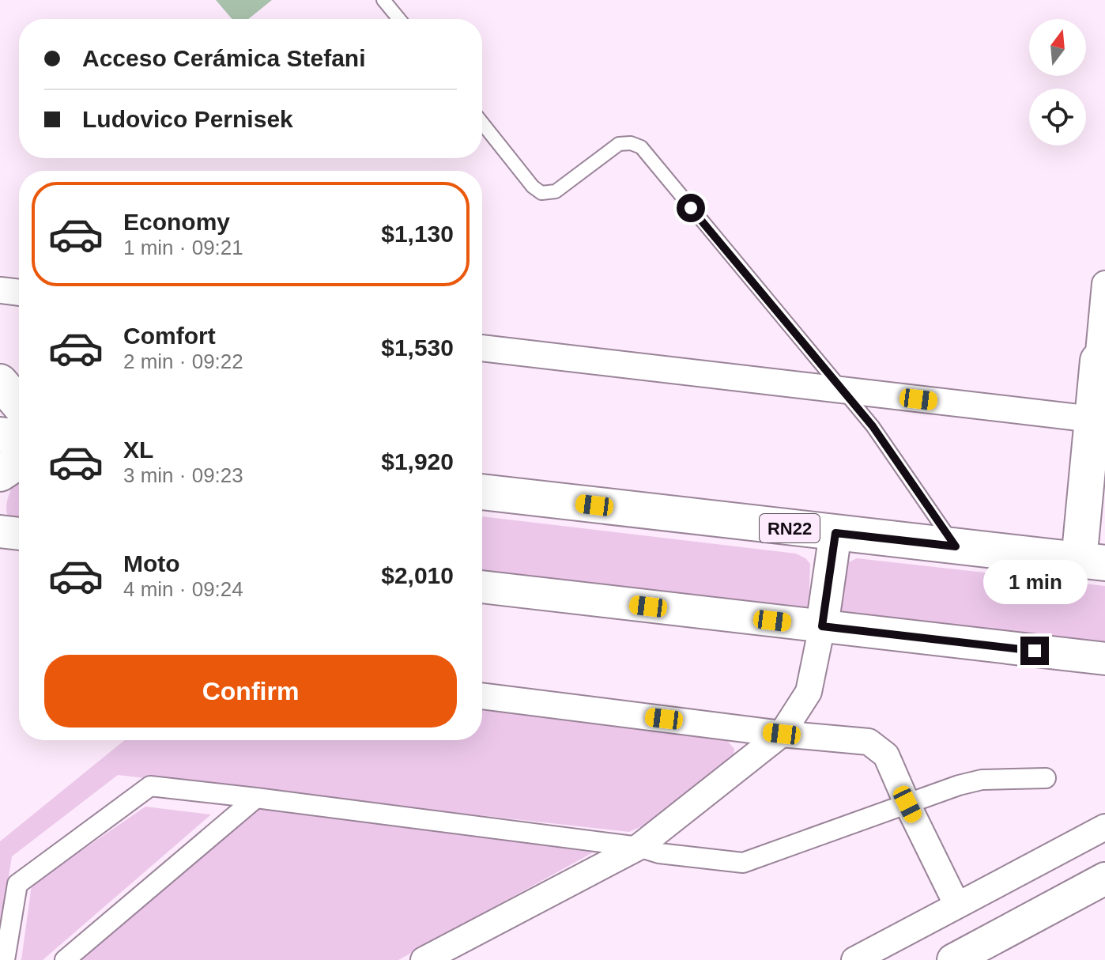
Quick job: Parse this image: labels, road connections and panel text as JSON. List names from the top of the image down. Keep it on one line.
{"streets":{"main road":["RN22"]},"north":"top","page":{"banner":["Acceso Cerámica Stefani","Ludovico Pernisek"],"list":[{"name":"Economy","note":"1 min · 09:21","value":"$1,130"},{"name":"Comfort","note":"2 min · 09:22","value":"$1,530"},{"name":"XL","note":"3 min · 09:23","value":"$1,920"},{"name":"Moto","note":"4 min · 09:24","value":"$2,010"}],"bubble":"1 min","buttons":"Confirm"}}
